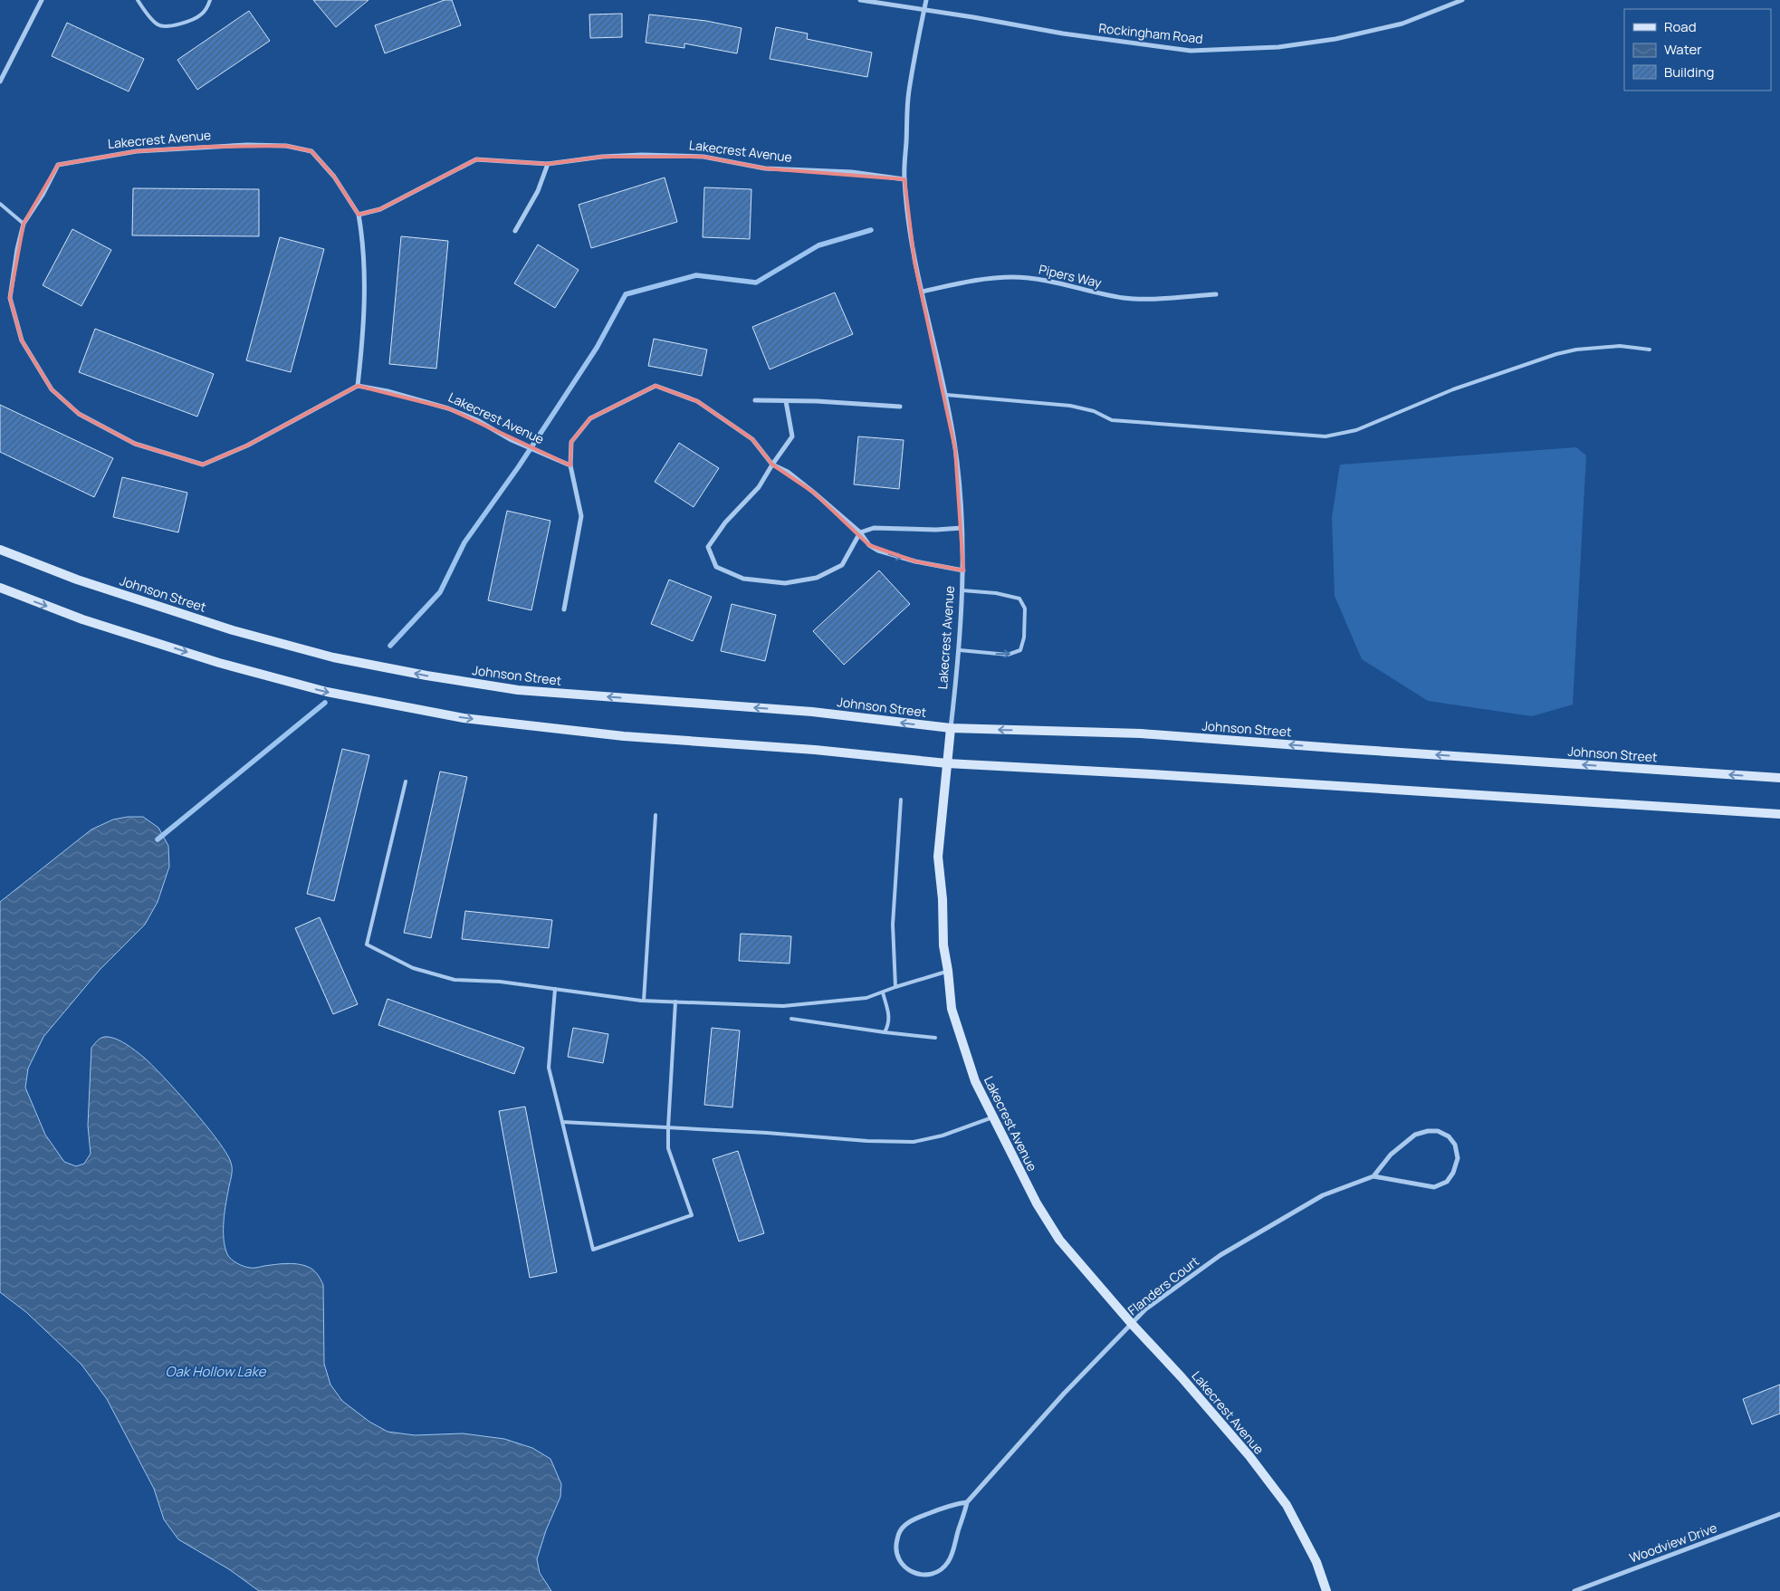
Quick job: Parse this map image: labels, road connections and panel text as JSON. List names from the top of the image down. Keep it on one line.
{"streets":{"main road":["Lakecrest Avenue","Johnson Street"],"street":["Rockingham Road","Pipers Way","Flanders Court","Woodview Drive"]},"crossings":[["Rockingham Road","Lakecrest Avenue"],["Lakecrest Avenue","Pipers Way"],["Lakecrest Avenue","Johnson Street"],["Lakecrest Avenue","Flanders Court"]],"water":["Oak Hollow Lake"],"legend":["Road","Water","Building"]}
